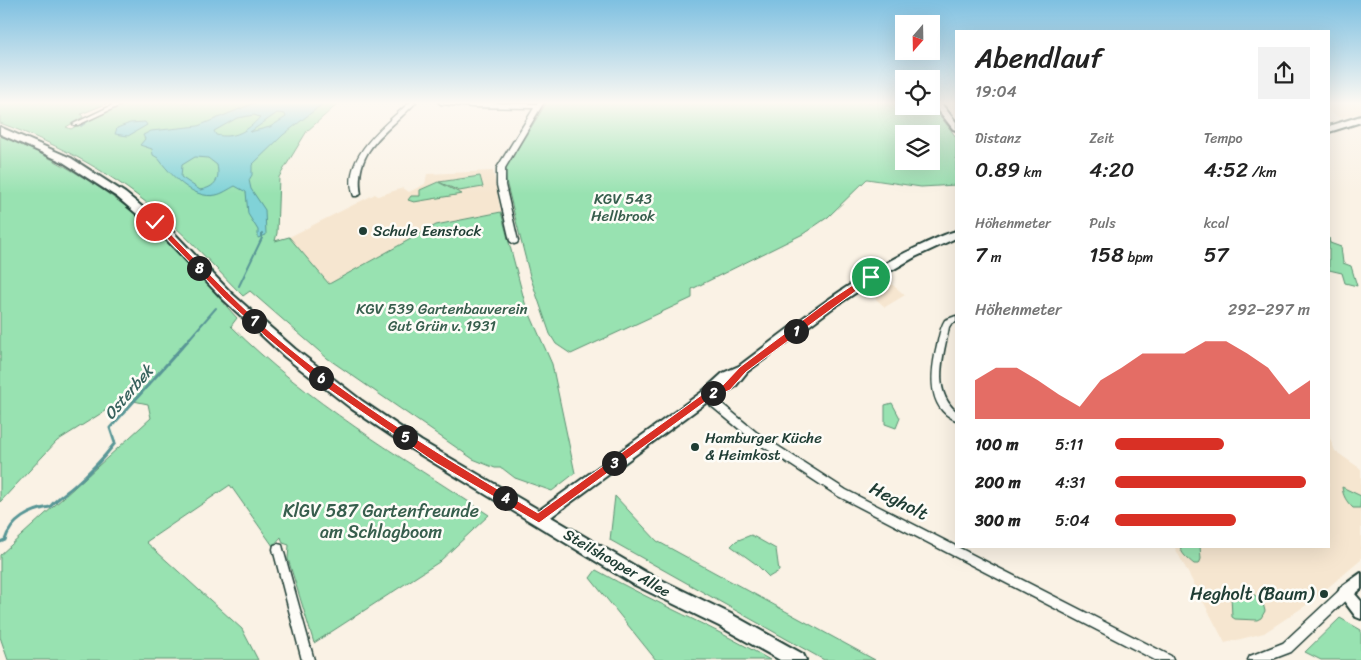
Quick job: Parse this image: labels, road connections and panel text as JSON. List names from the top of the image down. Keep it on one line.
{"streets":{"main road":["Steilshooper Allee"],"street":["Hegholt"]},"water":["Osterbek"],"parks":["KGV 543 Hellbrook","KGV 539 Gartenbauverein Gut Grün v. 1931","KlGV 587 Gartenfreunde am Schlagboom"],"places":["Schule Eenstock","Hamburger Küche & Heimkost","Hegholt (Baum)"],"north":"bottom","page":{"heading":["Abendlauf","19:04"],"stats":[["Distanz","0.89 km"],["Zeit","4:20"],["Tempo","4:52 /km"],["Höhenmeter","7 m"],["Puls","158 bpm"],["kcal","57"]],"pins":["8","7","1","6","2","5","3","4"],"chart":["Höhenmeter","292–297 m"],"list":[{"name":"100 m","note":"5:11"},{"name":"200 m","note":"4:31"},{"name":"300 m","note":"5:04"}]}}
